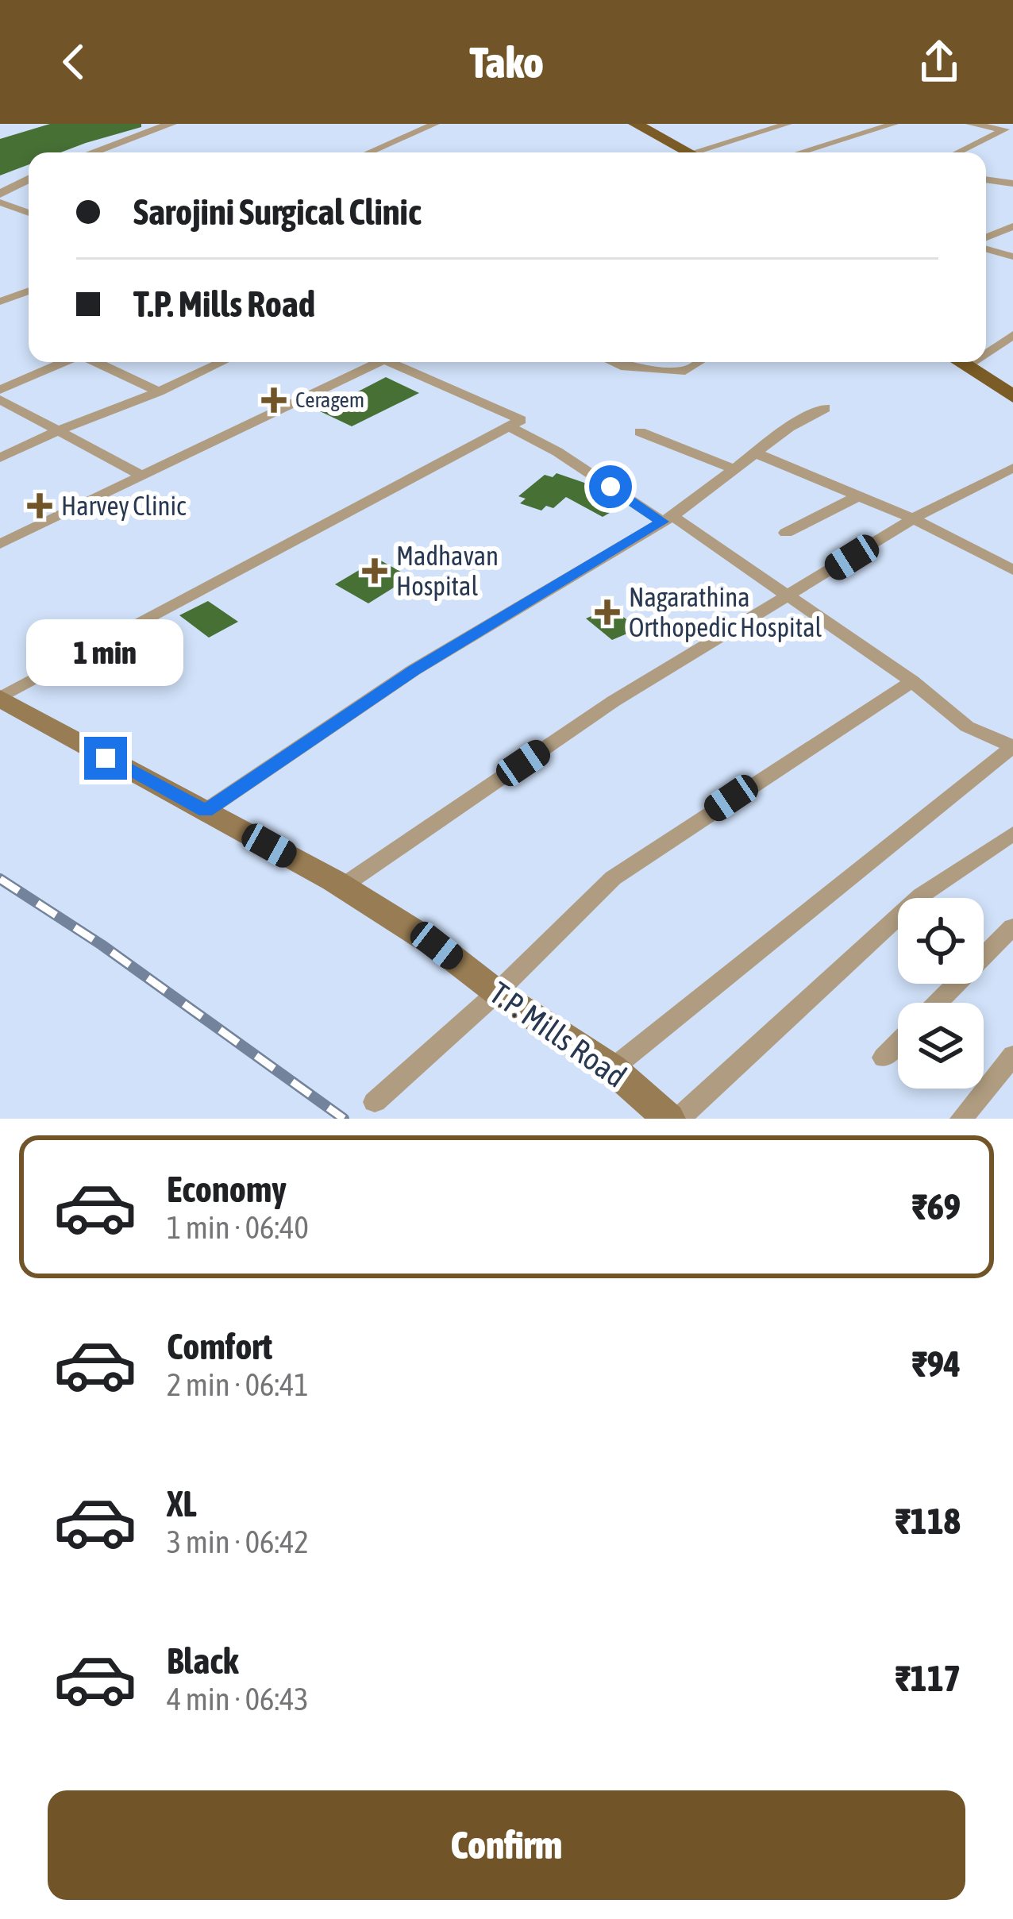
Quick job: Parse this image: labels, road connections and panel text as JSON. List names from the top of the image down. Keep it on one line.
{"streets":{"main road":["T.P. Mills Road"]},"places":{"health":["Ceragem","Harvey Clinic","Madhavan Hospital","Nagarathina Orthopedic Hospital"]},"page":{"header":"Tako","banner":["Sarojini Surgical Clinic","T.P. Mills Road"],"bubble":"1 min","list":[{"name":"Economy","note":"1 min · 06:40","value":"₹69"},{"name":"Comfort","note":"2 min · 06:41","value":"₹94"},{"name":"XL","note":"3 min · 06:42","value":"₹118"},{"name":"Black","note":"4 min · 06:43","value":"₹117"}],"buttons":"Confirm"}}
